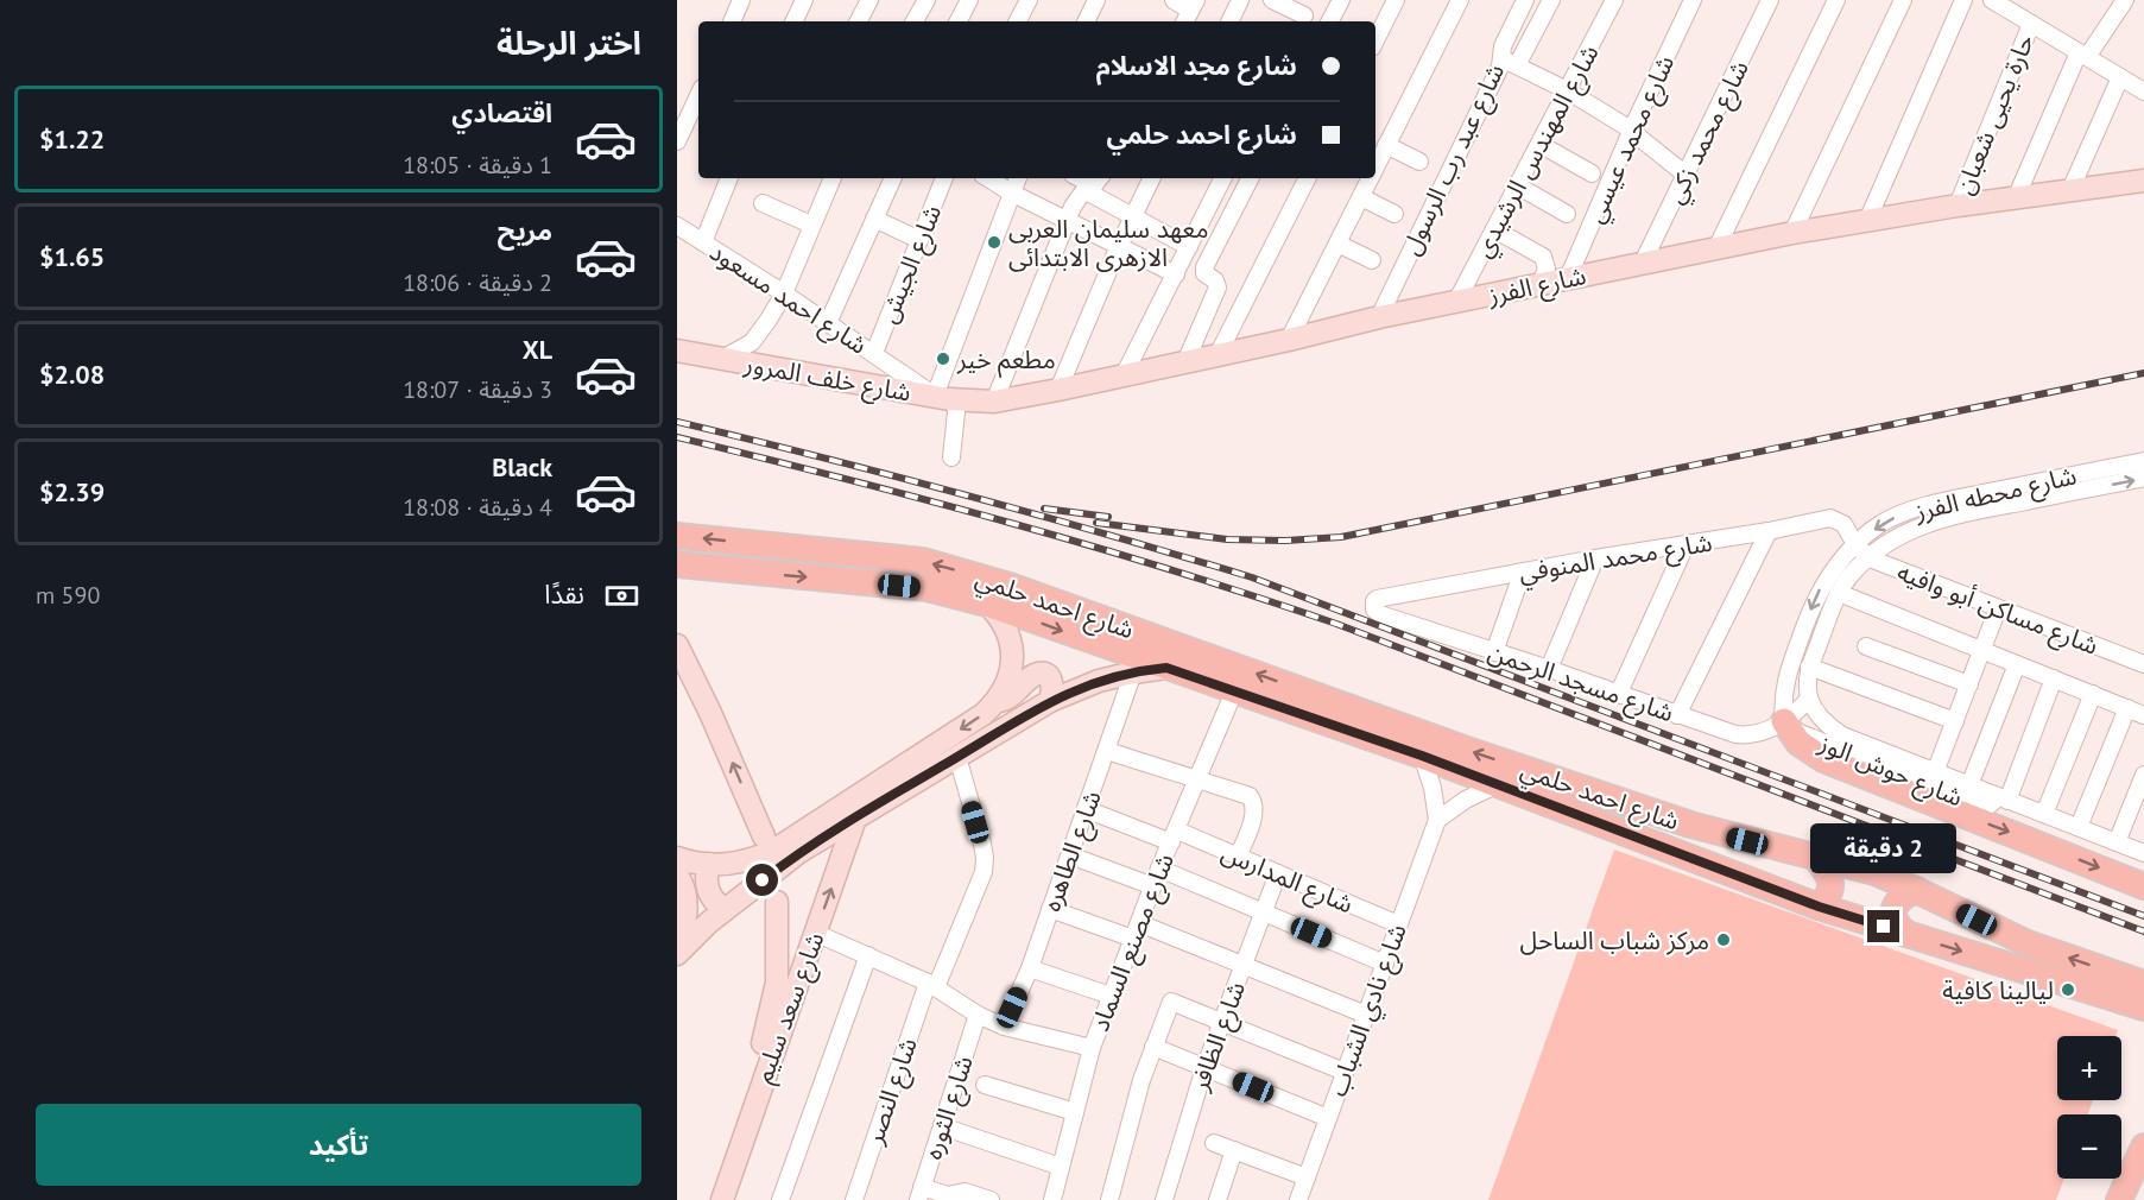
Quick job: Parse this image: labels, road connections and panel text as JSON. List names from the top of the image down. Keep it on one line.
{"streets":{"main road":["شارع احمد حلمي"],"street":["حارة يحيى شعبان","شارع محمد زكي","شارع محمد عيسي","شارع المهندس الرشيدي","شارع عبد رب الرسول","شارع الجيش","شارع الفرز","شارع احمد مسعود","شارع خلف المرور","شارع محطه الفرز","شارع محمد المنوفي","شارع مساكن أبو وافيه","شارع مسجد الرحمن","شارع حوش الوز","شارع الطاهره","شارع المدارس","شارع مصنع السماد","شارع سعد سليم","شارع نادي الشباب","شارع الظافر","شارع النصر","شارع الثوره"]},"crossings":[["حارة يحيى شعبان","شارع الفرز"],["شارع محمد زكي","شارع الفرز"],["شارع محمد عيسي","شارع الفرز"],["شارع المهندس الرشيدي","شارع الفرز"],["شارع عبد رب الرسول","شارع الفرز"],["شارع الجيش","شارع احمد مسعود"],["شارع الفرز","شارع احمد مسعود"],["شارع الفرز","شارع خلف المرور"],["شارع احمد مسعود","شارع خلف المرور"],["شارع محطه الفرز","شارع محمد المنوفي"],["شارع محطه الفرز","شارع مساكن أبو وافيه"],["شارع محطه الفرز","شارع مسجد الرحمن"],["شارع محطه الفرز","شارع حوش الوز"],["شارع محمد المنوفي","شارع مساكن أبو وافيه"],["شارع محمد المنوفي","شارع مسجد الرحمن"],["شارع احمد حلمي","شارع مصنع السماد"],["شارع احمد حلمي","شارع نادي الشباب"],["شارع مسجد الرحمن","شارع حوش الوز"],["شارع الطاهره","شارع المدارس"],["شارع المدارس","شارع مصنع السماد"],["شارع المدارس","شارع نادي الشباب"],["شارع المدارس","شارع الظافر"]],"places":["معهد سليمان العربى الازهرى الابتدائى","مطعم خير","مركز شباب الساحل","ليالينا كافية"],"page":{"heading":"اختر الرحلة","banner":["شارع مجد الاسلام","شارع احمد حلمي"],"list":[{"name":"اقتصادي","note":"1 دقيقة · 18:05","value":"$1.22"},{"name":"مريح","note":"2 دقيقة · 18:06","value":"$1.65"},{"name":"XL","note":"3 دقيقة · 18:07","value":"$2.08"},{"name":"Black","note":"4 دقيقة · 18:08","value":"$2.39"}],"pay":["نقدًا","590 m"],"bubble":"2 دقيقة","map_buttons":["+","−"],"buttons":"تأكيد"}}
